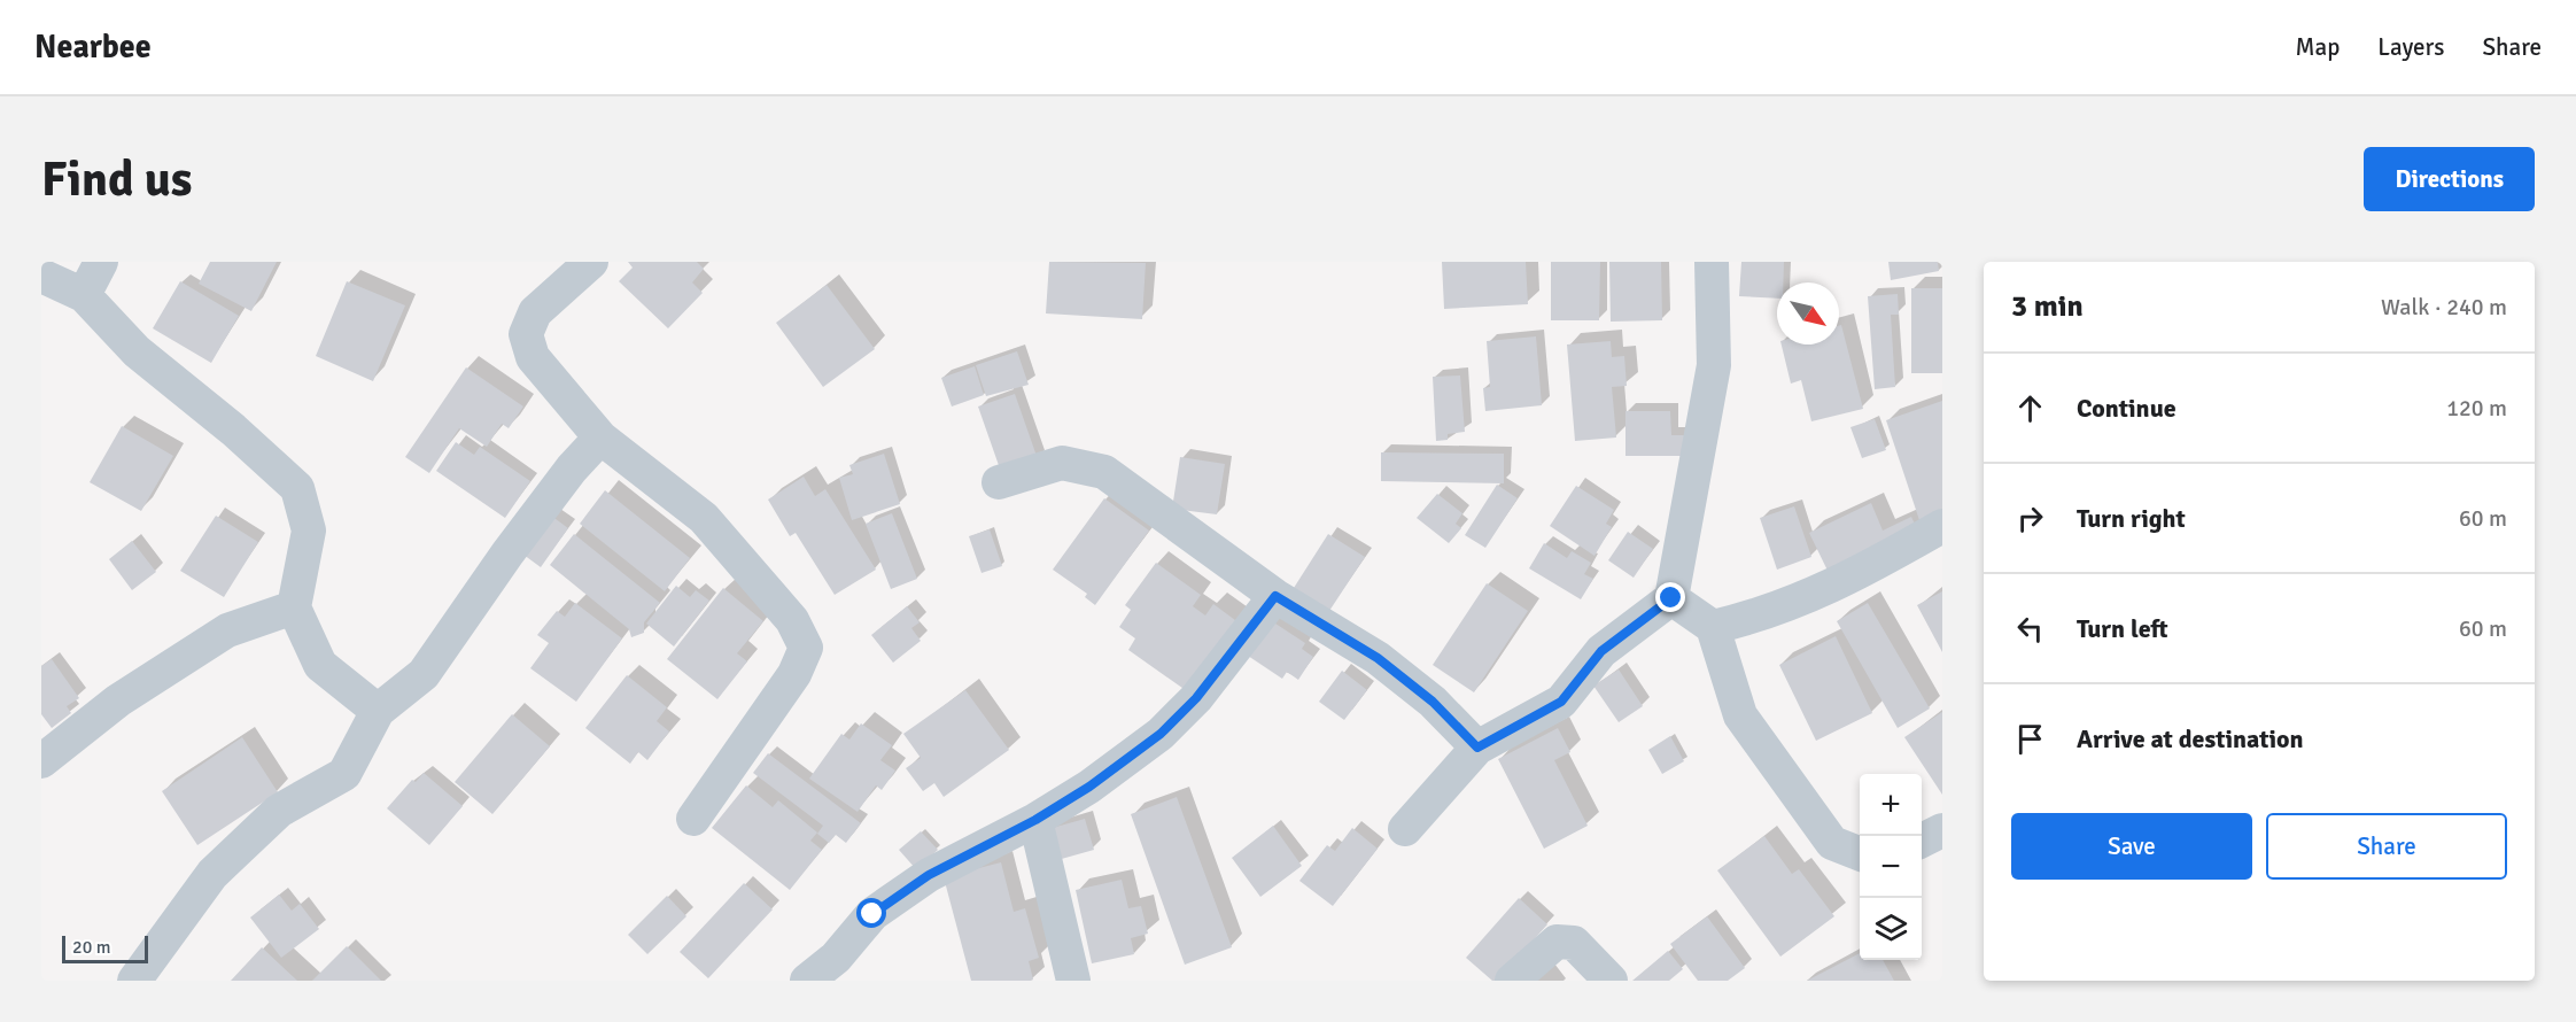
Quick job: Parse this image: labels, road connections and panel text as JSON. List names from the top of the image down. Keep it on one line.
{"scale_bar":"20 m","north":"bottom right","page":{"header":"Nearbee","nav":["Map","Layers","Share"],"buttons":["Directions",["Save","Share"]],"title":"Find us","heading":["3 min","Walk · 240 m"],"list":[["Continue","120 m"],["Turn right","60 m"],["Turn left","60 m"],"Arrive at destination"],"map_buttons":["+","−"],"scale":"20 m"}}
